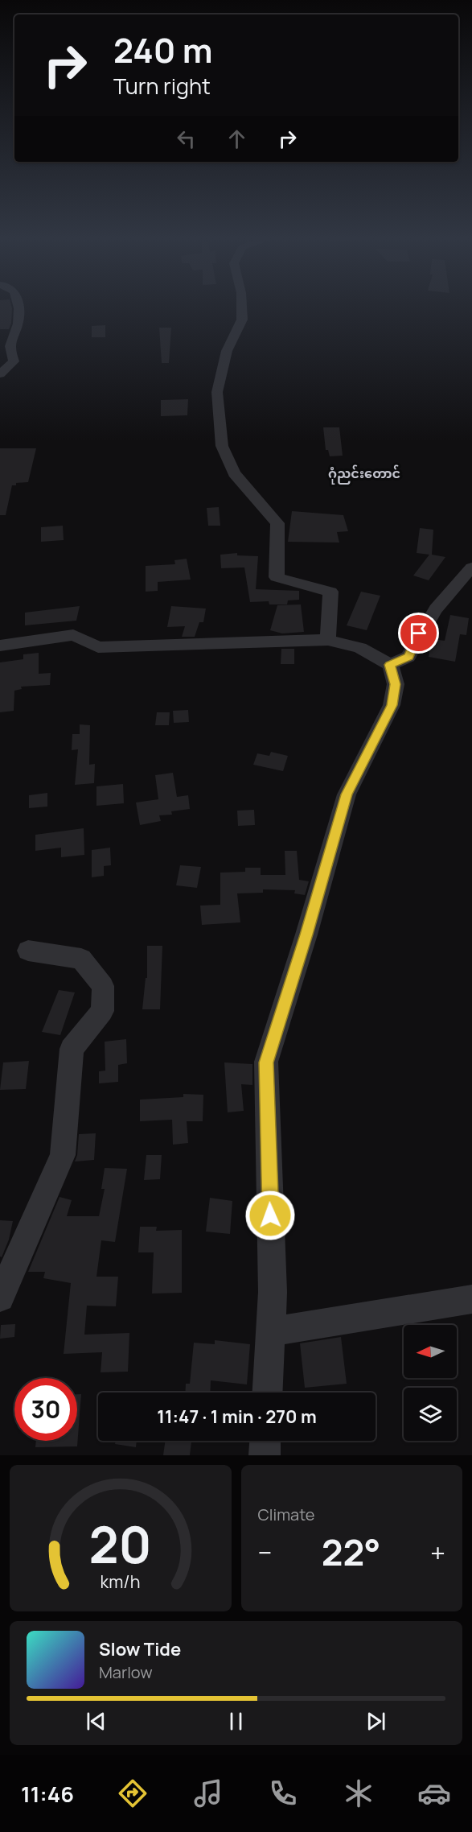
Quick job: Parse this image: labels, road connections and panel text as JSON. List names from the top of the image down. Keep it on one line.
{"districts":["ဂုံညင်းတောင်"],"north":"left","page":{"turn":["240 m","Turn right"],"limit":"30","trip":"11:47 · 1 min · 270 m","tile":"Climate","heat":["−","22°","+"],"song":["Slow Tide","Marlow"],"tabs":"11:46","gauge":["20","km/h"]}}
